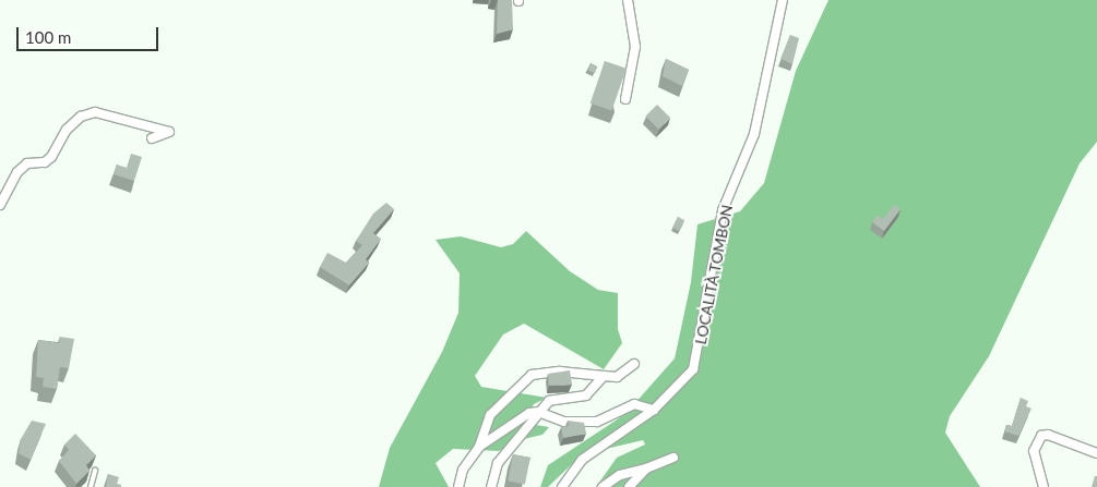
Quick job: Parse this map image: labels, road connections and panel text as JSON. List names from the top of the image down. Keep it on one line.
{"streets":{"street":["LOCALITÀ TOMBON"]},"scale_bar":"100 m"}
